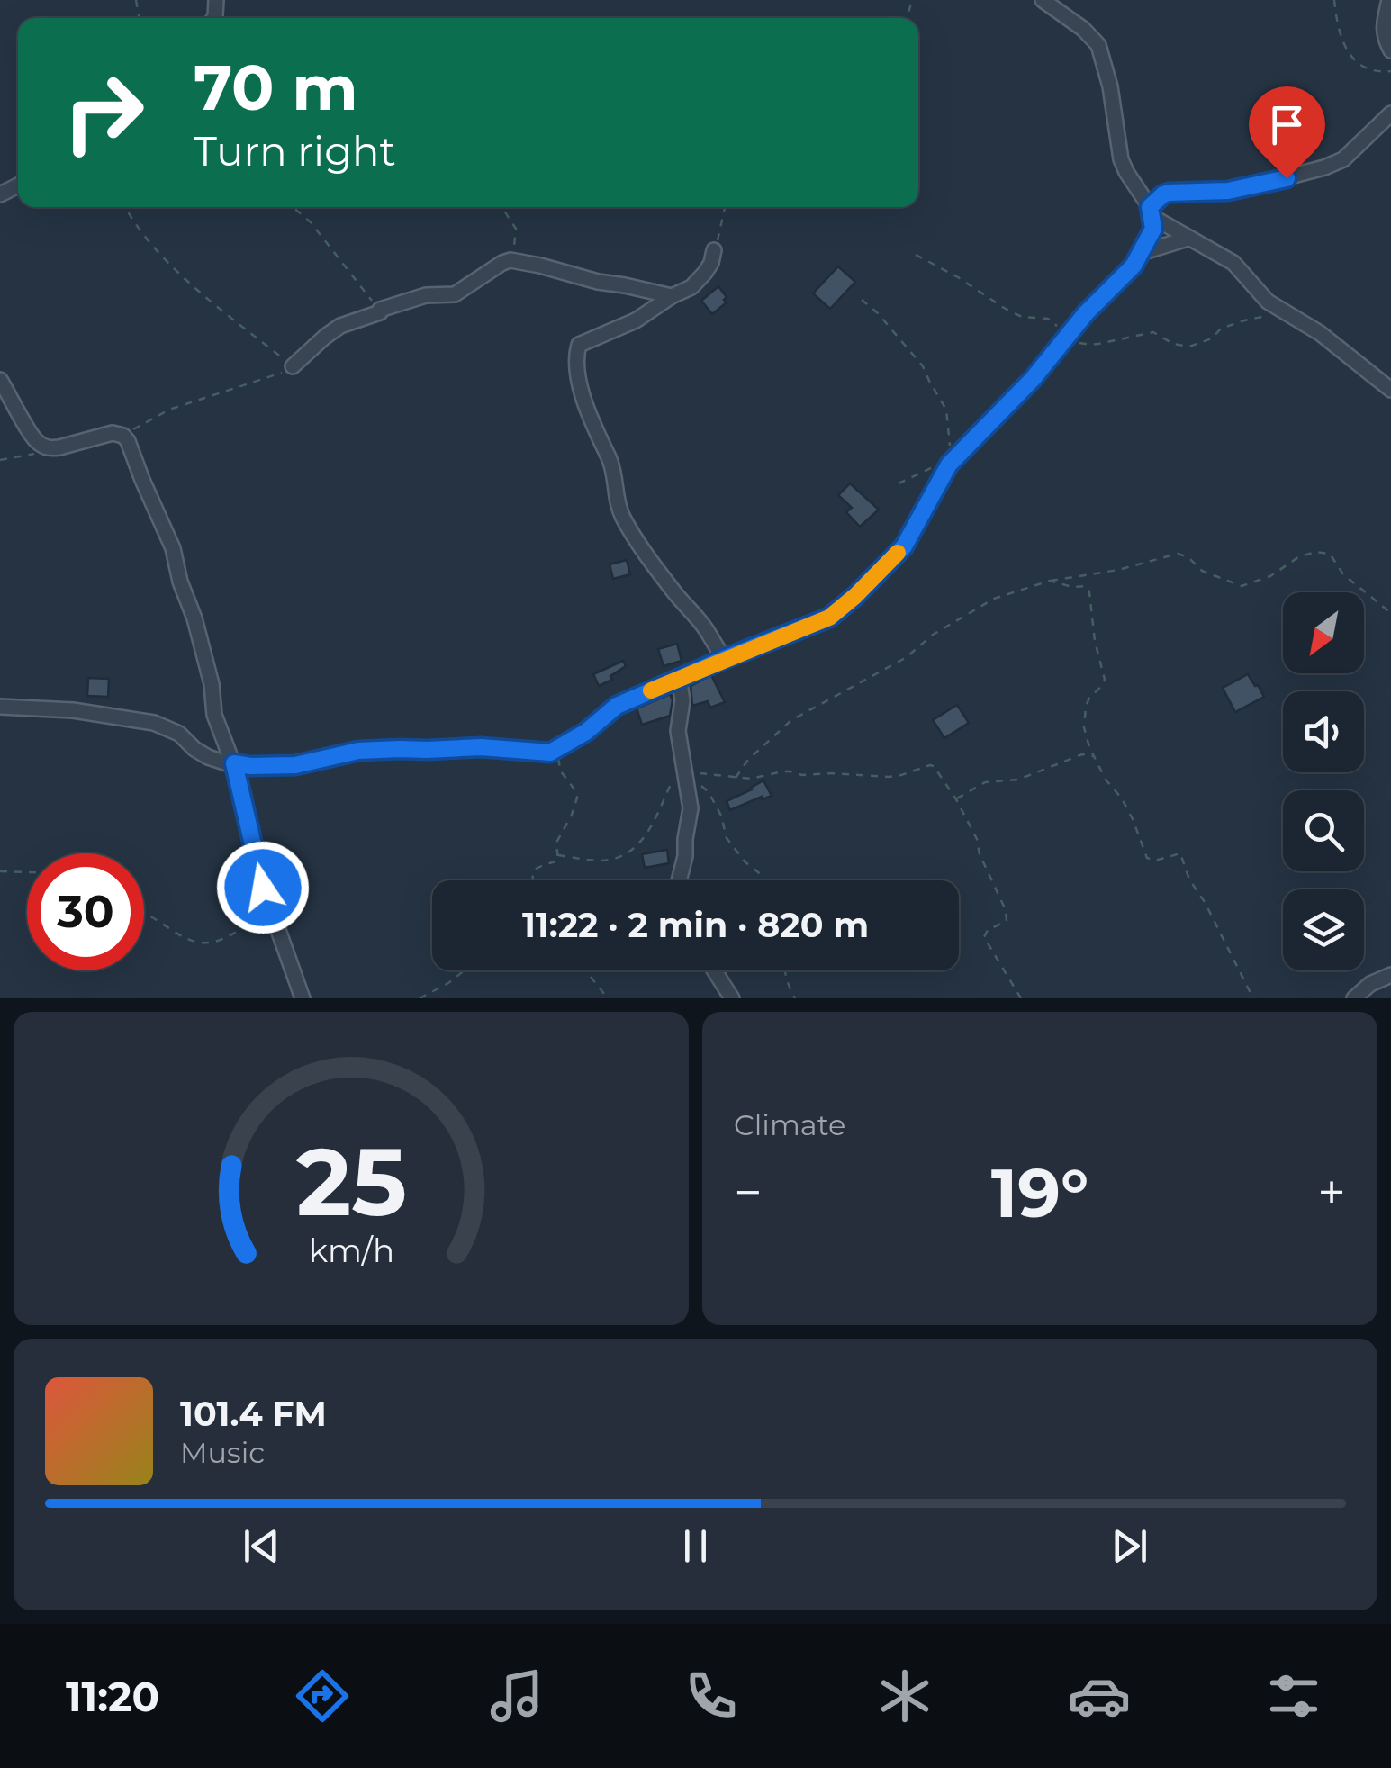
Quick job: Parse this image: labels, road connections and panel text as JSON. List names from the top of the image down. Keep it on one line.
{"north":"bottom left","page":{"turn":["70 m","Turn right"],"limit":"30","trip":"11:22 · 2 min · 820 m","tile":"Climate","heat":["−","19°","+"],"song":["101.4 FM","Music"],"tabs":"11:20","gauge":["25","km/h"]}}
